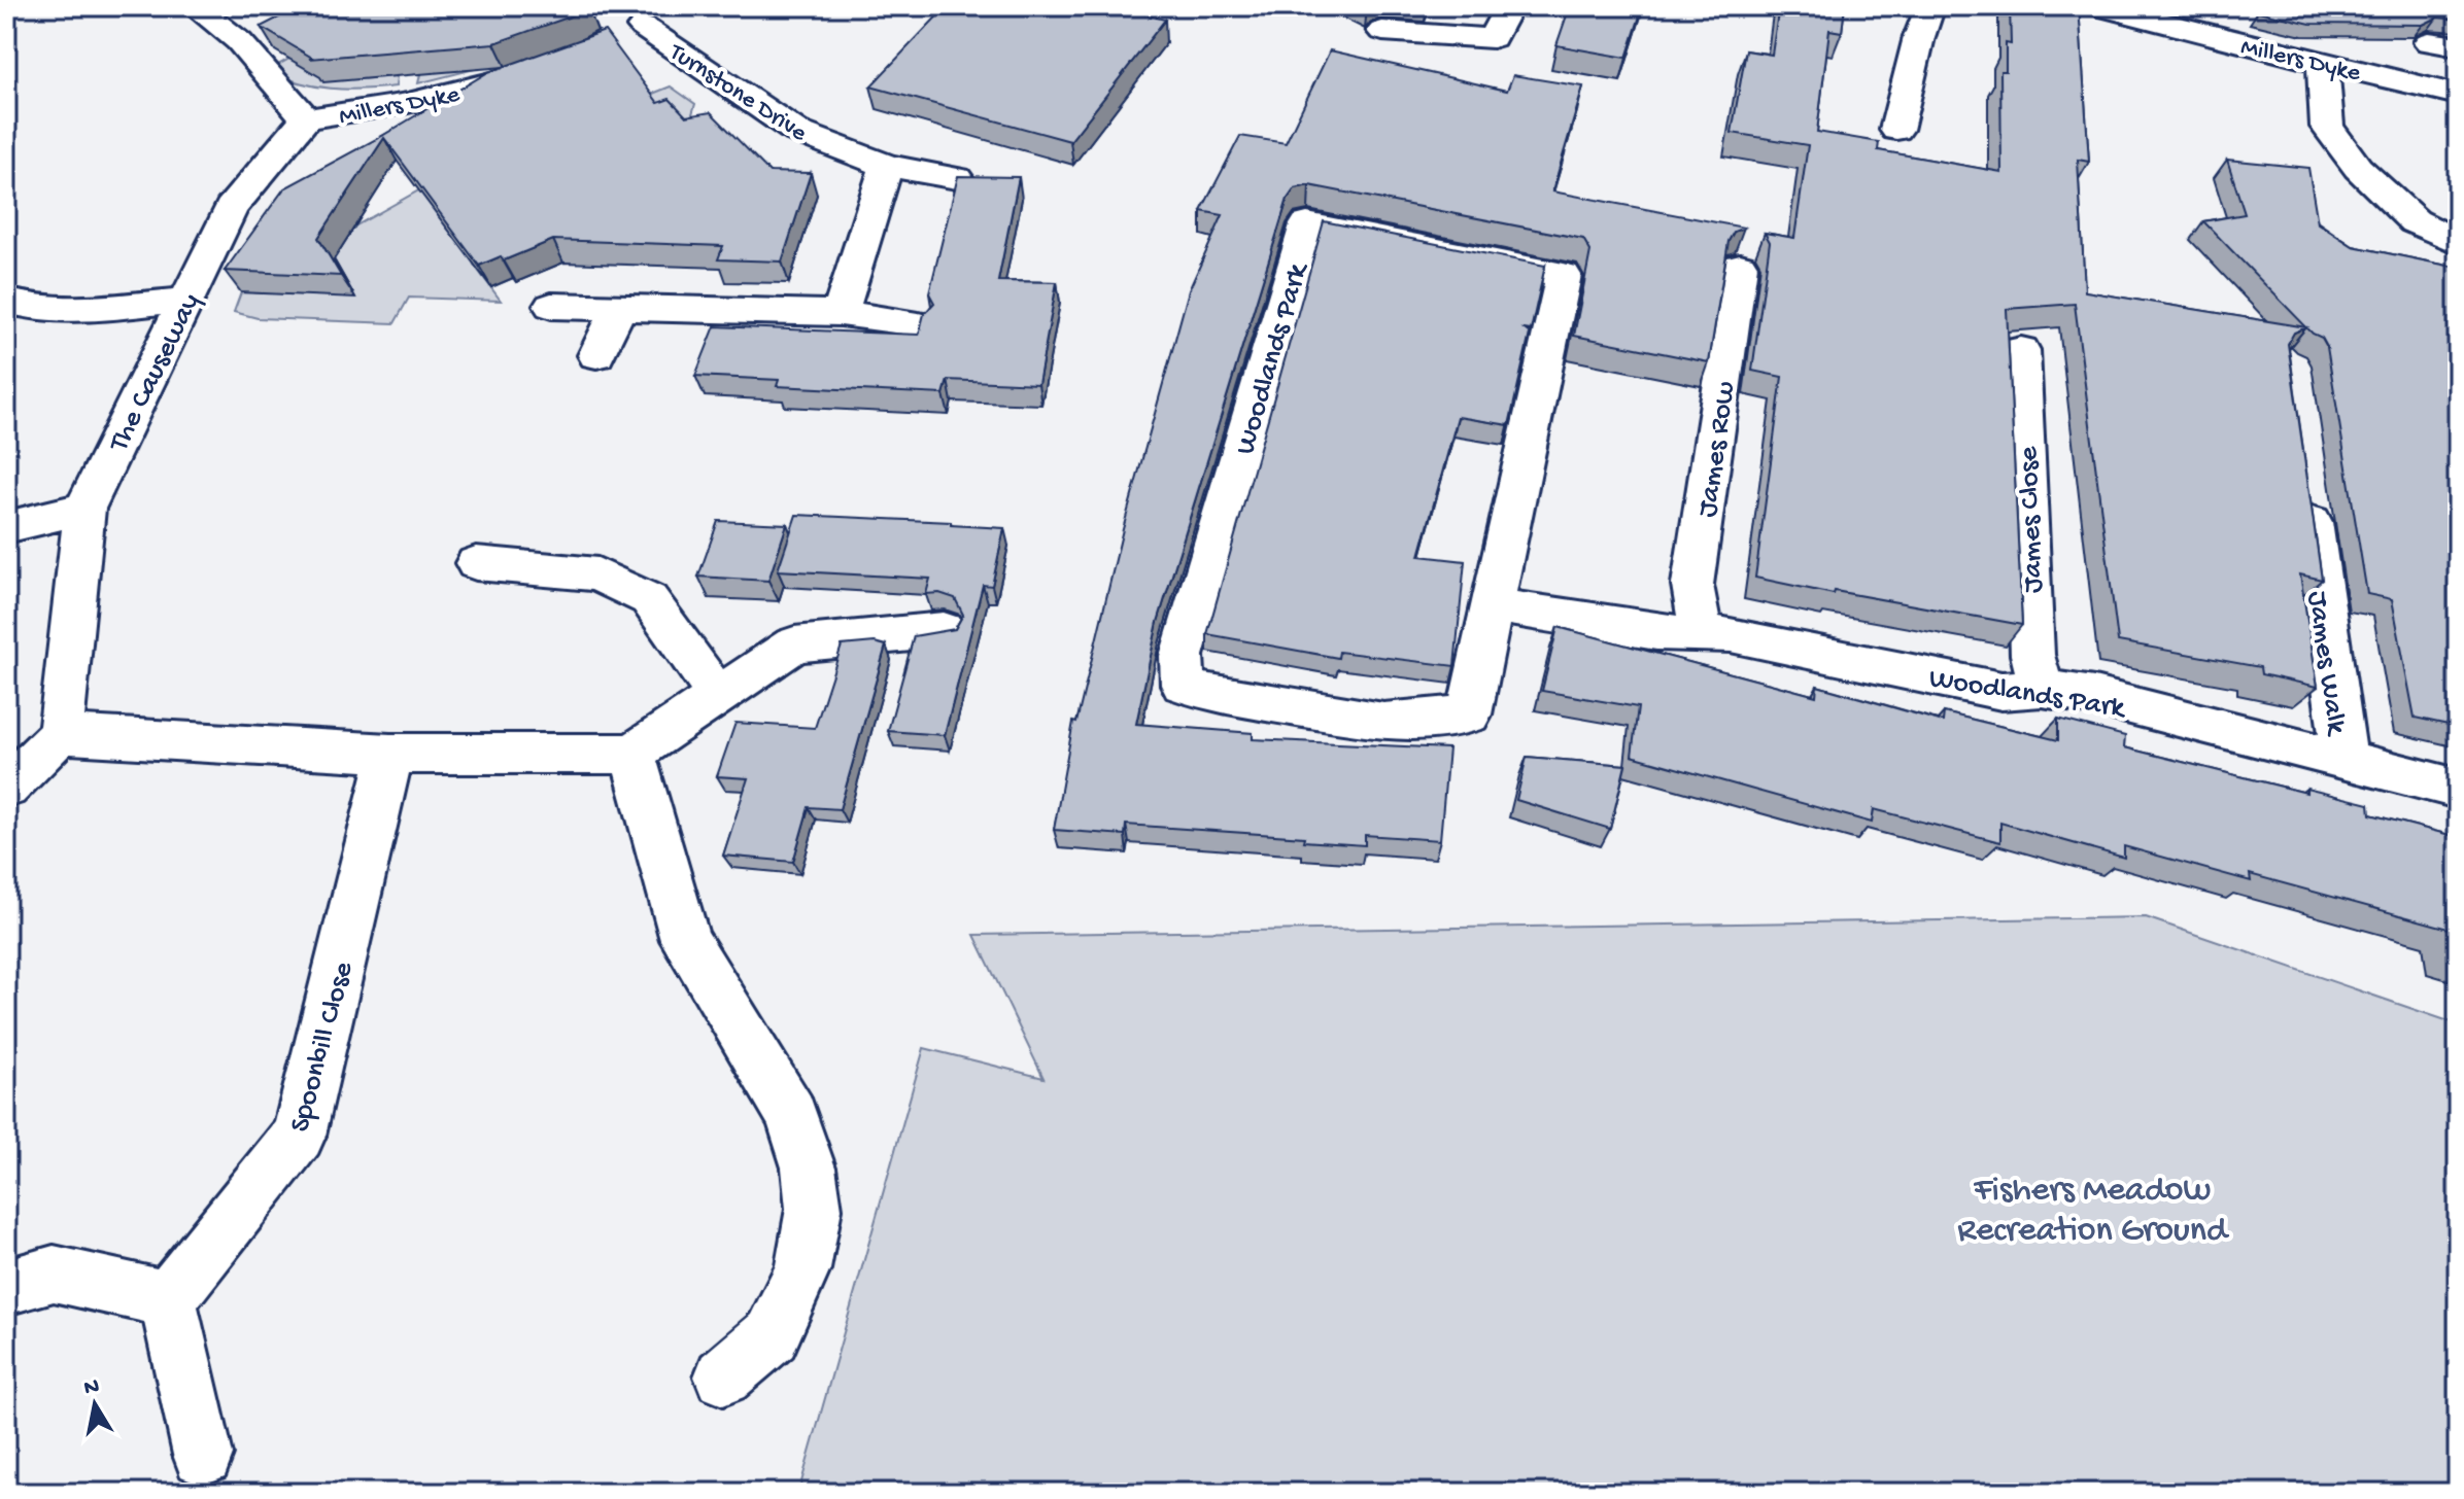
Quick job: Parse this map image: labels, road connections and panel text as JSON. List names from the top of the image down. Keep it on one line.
{"streets":{"street":["Millers Dyke","Turnstone Drive","Woodlands Park","The Causeway","James Row","James Close","James Walk","Spoonbill Close"]},"crossings":[["Millers Dyke","The Causeway"],["Woodlands Park","James Row"],["Woodlands Park","James Close"],["Woodlands Park","James Walk"]],"parks":["Fishers Meadow Recreation Ground"],"north":"top"}
